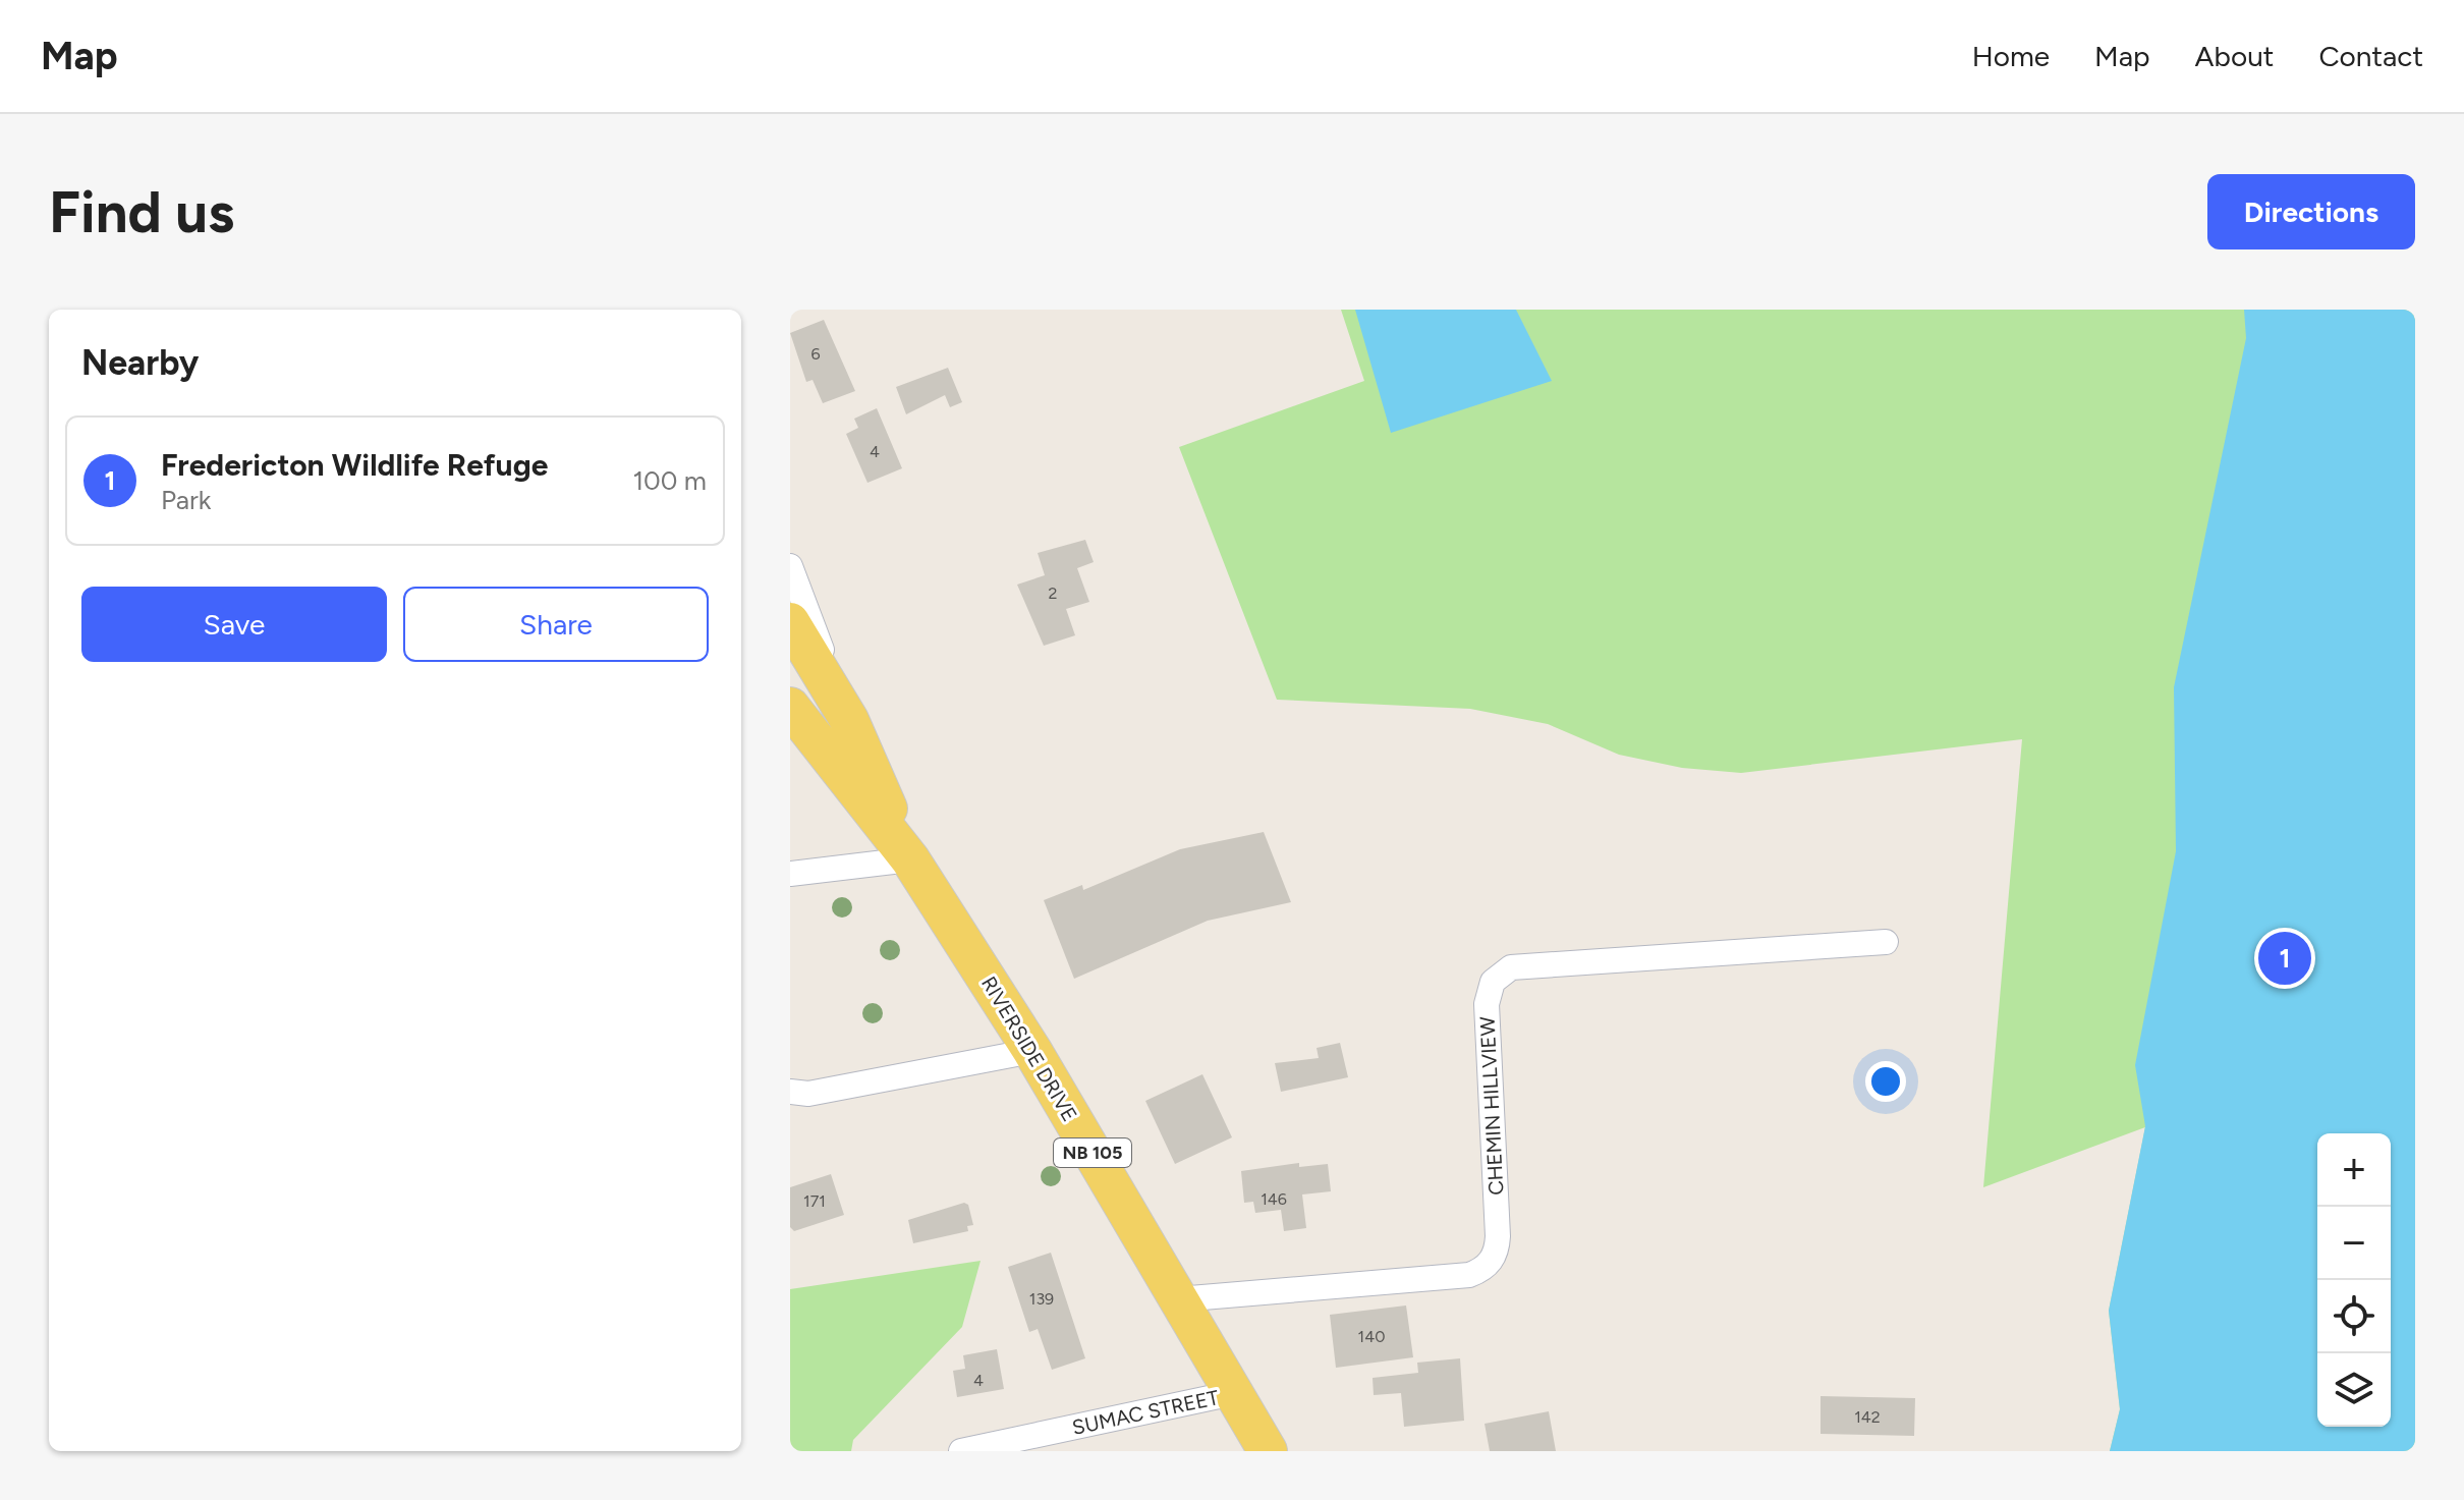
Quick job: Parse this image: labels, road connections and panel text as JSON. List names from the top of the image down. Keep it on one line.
{"streets":{"main road":["RIVERSIDE DRIVE","NB 105"],"street":["CHEMIN HILLVIEW","SUMAC STREET"]},"crossings":[["RIVERSIDE DRIVE","CHEMIN HILLVIEW"],["RIVERSIDE DRIVE","SUMAC STREET"]],"house_numbers":["6","4","2","146","171","139","140","4","142"],"page":{"header":"Map","nav":["Home","Map","About","Contact"],"buttons":["Directions",["Save","Share"]],"title":"Find us","heading":"Nearby","list":[{"mark":"1","name":"Fredericton Wildlife Refuge","note":"Park","value":"100 m"}],"pins":"1","map_buttons":["+","−"]}}
